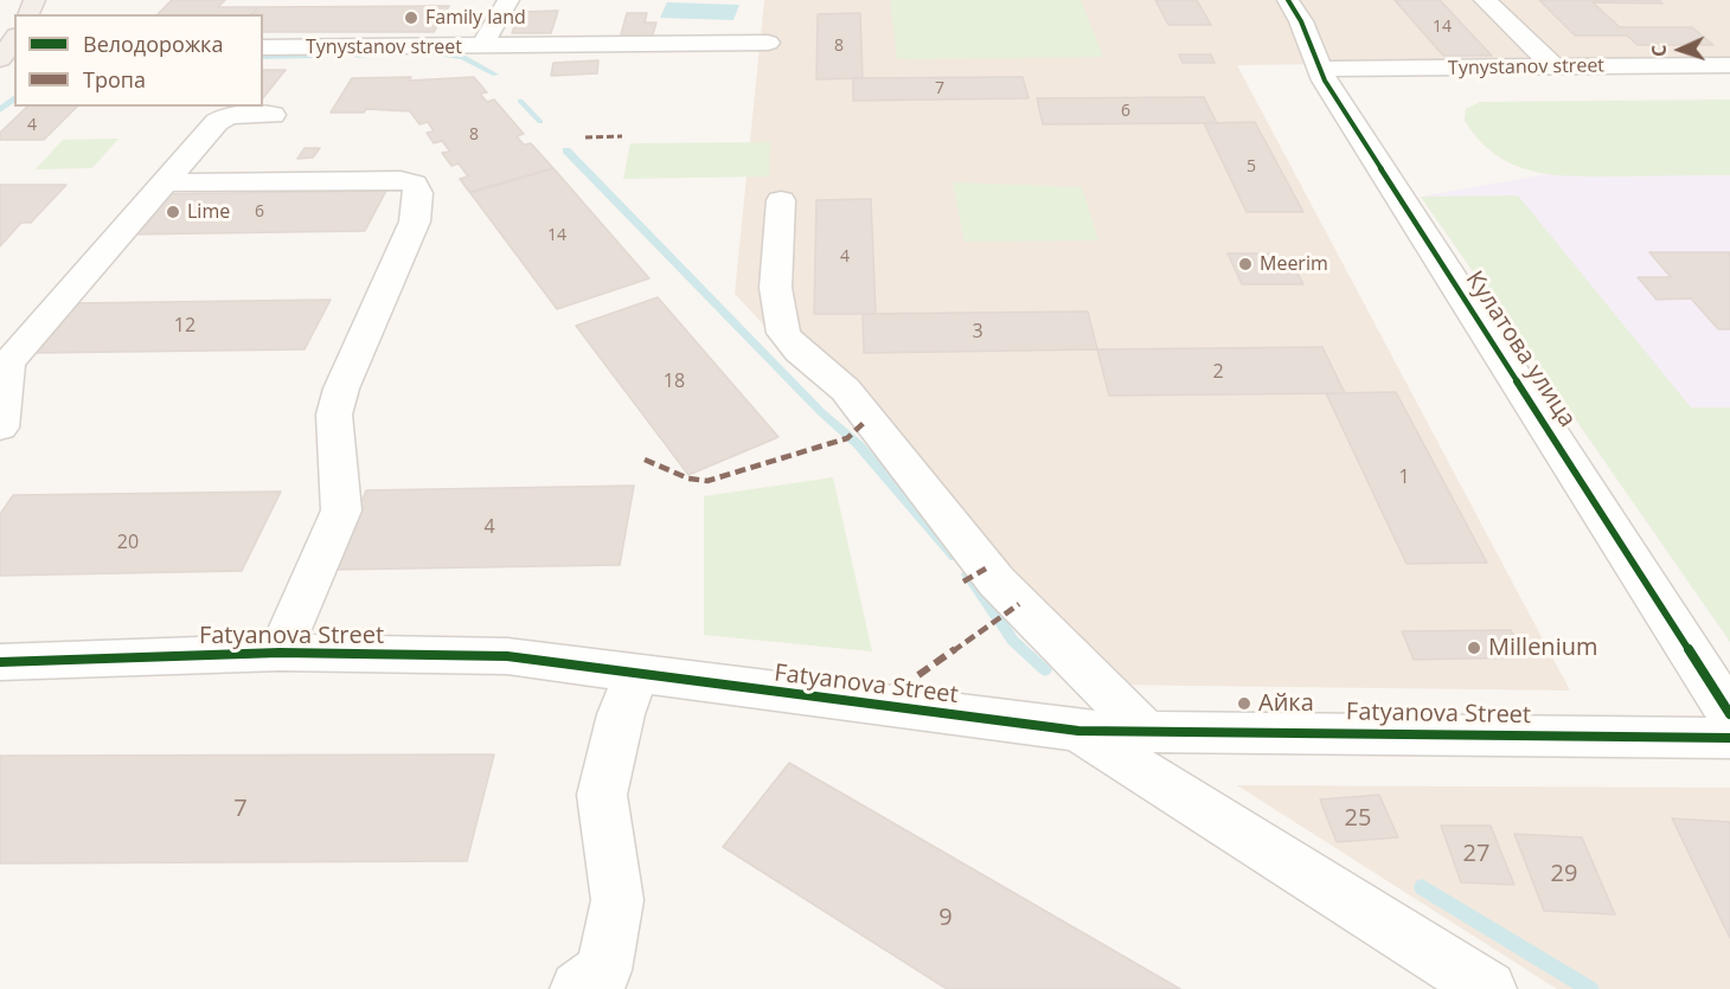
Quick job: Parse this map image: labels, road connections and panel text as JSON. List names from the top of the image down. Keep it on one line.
{"streets":{"street":["Tynystanov street","Кулатова улица","Fatyanova Street"]},"crossings":[["Tynystanov street","Кулатова улица"]],"places":["Family land","Lime","Meerim","Millenium","Айка"],"house_numbers":["14","8","7","6","4","8","5","6","14","4","12","3","2","18","1","4","20","7","25","27","29","9"],"legend":["Велодорожка","Тропа"],"north":"left"}
